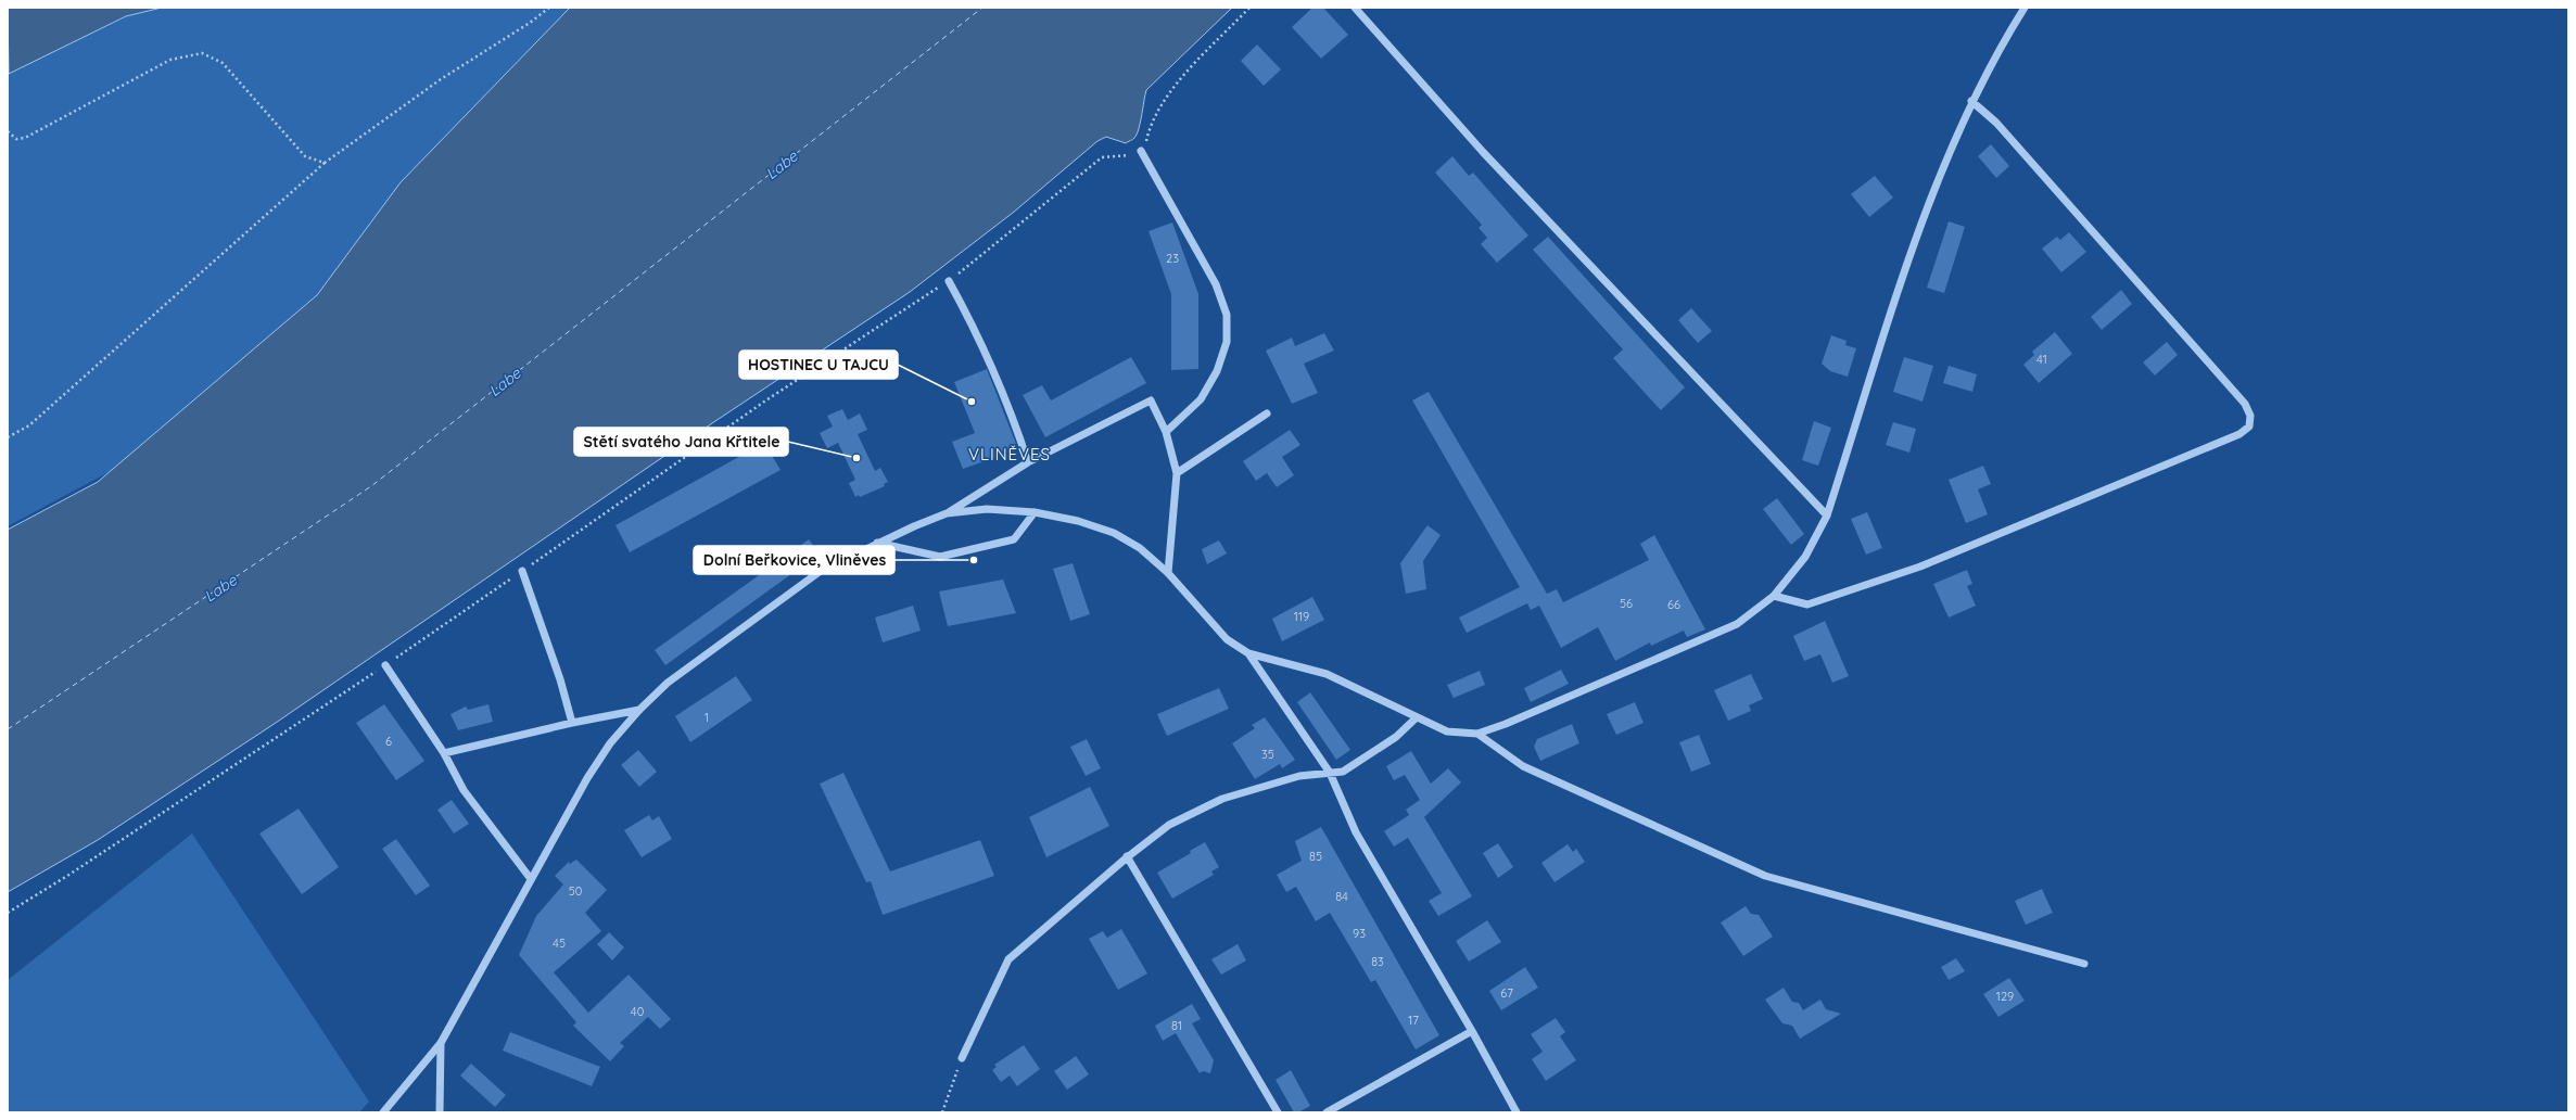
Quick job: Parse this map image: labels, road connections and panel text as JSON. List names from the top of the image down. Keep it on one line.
{"districts":["VLINĚVES"],"water":["Labe"],"places":["HOSTINEC U TAJCU","Stětí svatého Jana Křtitele","Dolní Beřkovice, Vliněves"],"house_numbers":["23","41","56","66","119","1","6","35","85","50","84","93","45","83","67","129","40","17","81"]}
